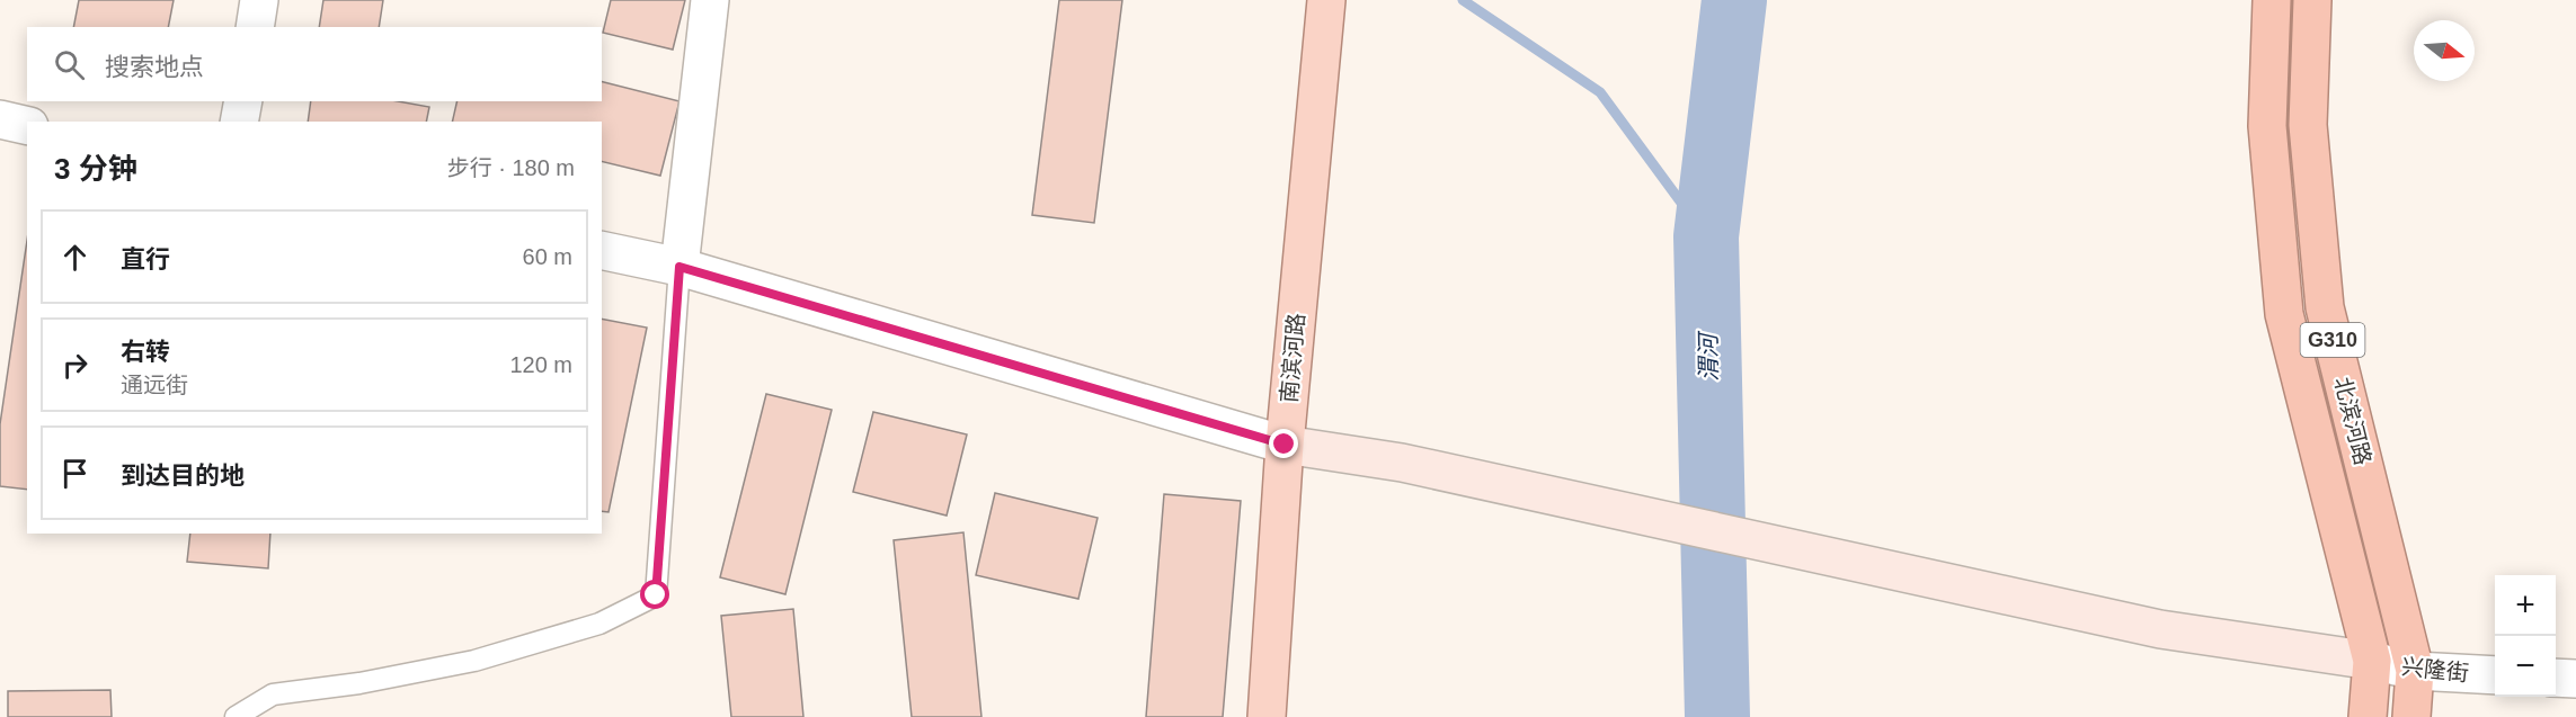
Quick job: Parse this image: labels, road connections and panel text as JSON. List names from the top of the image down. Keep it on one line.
{"streets":{"highway":["G310","北滨河路"],"main road":["南滨河路"],"street":["兴隆街"]},"crossings":[["北滨河路","兴隆街"]],"water":["渭河"],"north":"right","page":{"search":"搜索地点","heading":["3 分钟","步行 · 180 m"],"list":[["直行","60 m"],["右转","通远街","120 m"],"到达目的地"],"map_buttons":["+","−"]}}
